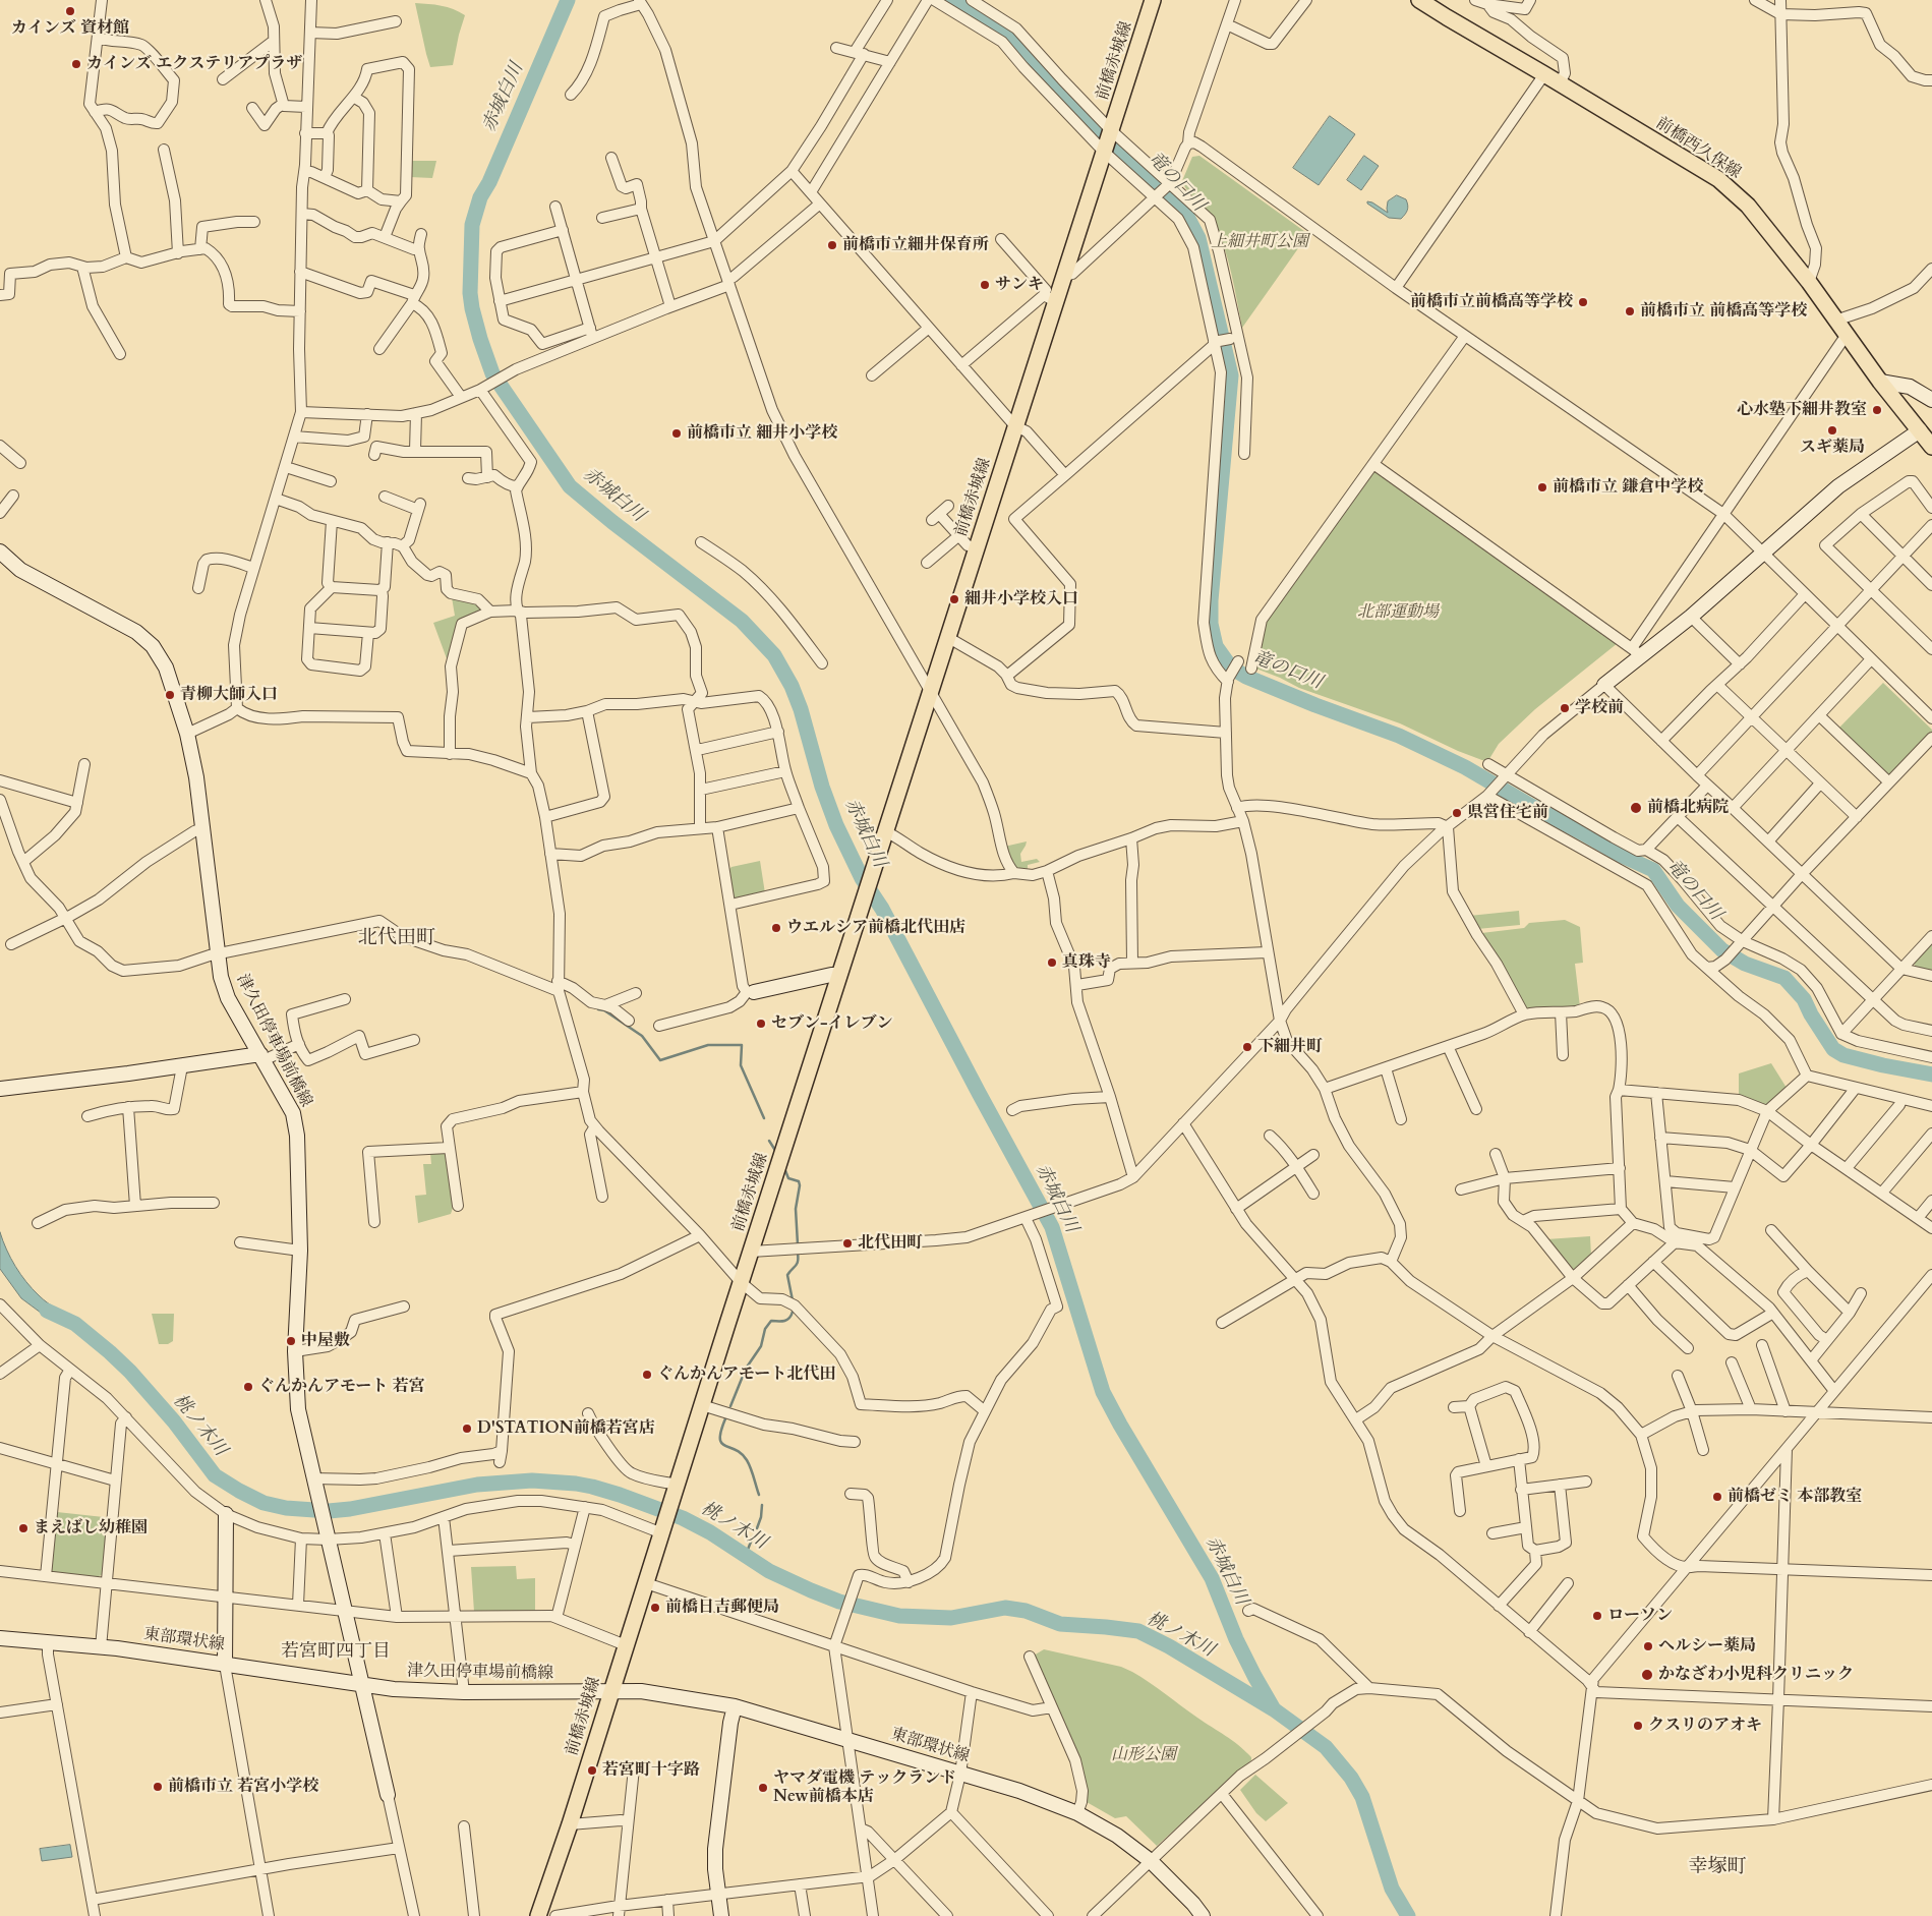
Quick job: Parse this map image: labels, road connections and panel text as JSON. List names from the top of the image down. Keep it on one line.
{"streets":{"main road":["前橋赤城線","前橋西久保線"],"street":["津久田停車場前橋線","東部環状線"]},"crossings":[["前橋赤城線","津久田停車場前橋線"],["前橋赤城線","東部環状線"],["津久田停車場前橋線","東部環状線"]],"districts":["北代田町","若宮町四丁目","幸塚町"],"water":["赤城白川","竜の口川","桃ノ木川"],"parks":["上細井町公園","北部運動場","山形公園"],"places":["カインズ 資材館","カインズ エクステリアプラザ","前橋市立細井保育所","サンキ","前橋市立前橋高等学校","前橋市立 前橋高等学校","心水塾下細井教室","スギ薬局","前橋市立 細井小学校","前橋市立 鎌倉中学校","細井小学校入口","青柳大師入口","学校前","前橋北病院","県営住宅前","ウエルシア前橋北代田店","真珠寺","セブン-イレブン","下細井町","北代田町","中屋敷","ぐんかんアモート北代田","ぐんかんアモート 若宮","D'STATION前橋若宮店","前橋ゼミ 本部教室","まえばし幼稚園","前橋日吉郵便局","ローソン","ヘルシー薬局","かなざわ小児科クリニック","クスリのアオキ","若宮町十字路","前橋市立 若宮小学校","ヤマダ電機 テックランド New前橋本店"]}
